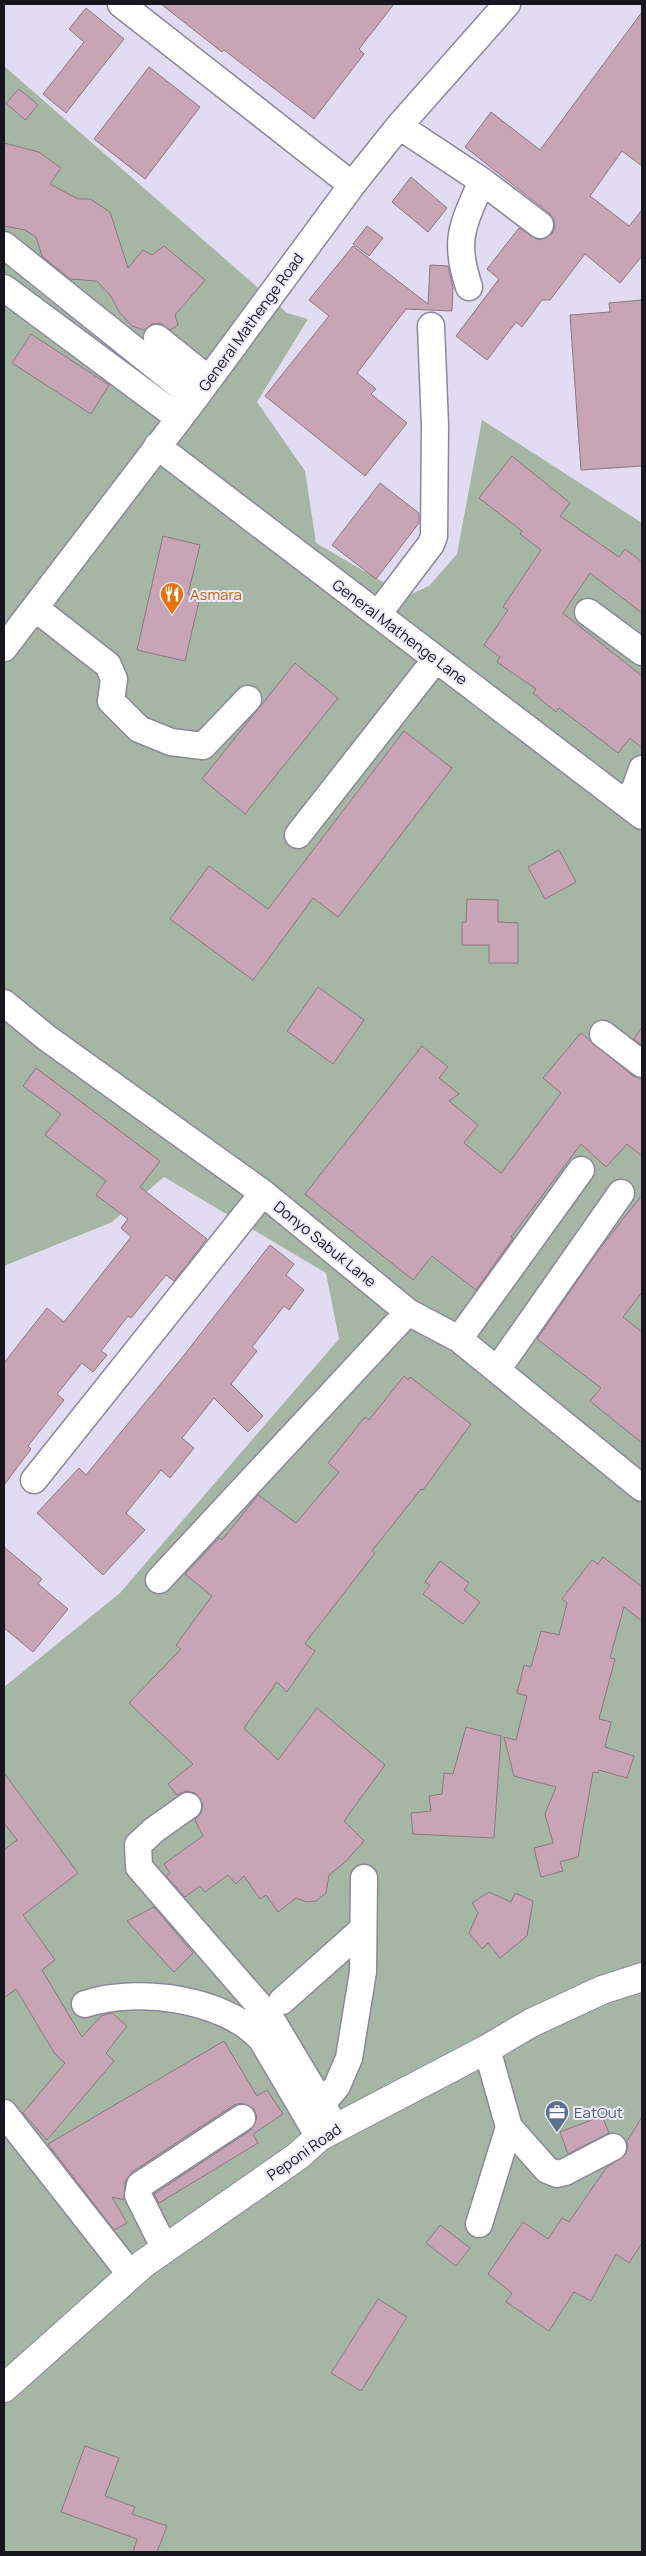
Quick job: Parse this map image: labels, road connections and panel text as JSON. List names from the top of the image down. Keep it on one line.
{"streets":{"main road":["Peponi Road"],"street":["General Mathenge Road","General Mathenge Lane","Donyo Sabuk Lane"]},"crossings":[["General Mathenge Road","General Mathenge Lane"]],"places":{"restaurant":["Asmara"],"office":["EatOut"]}}
